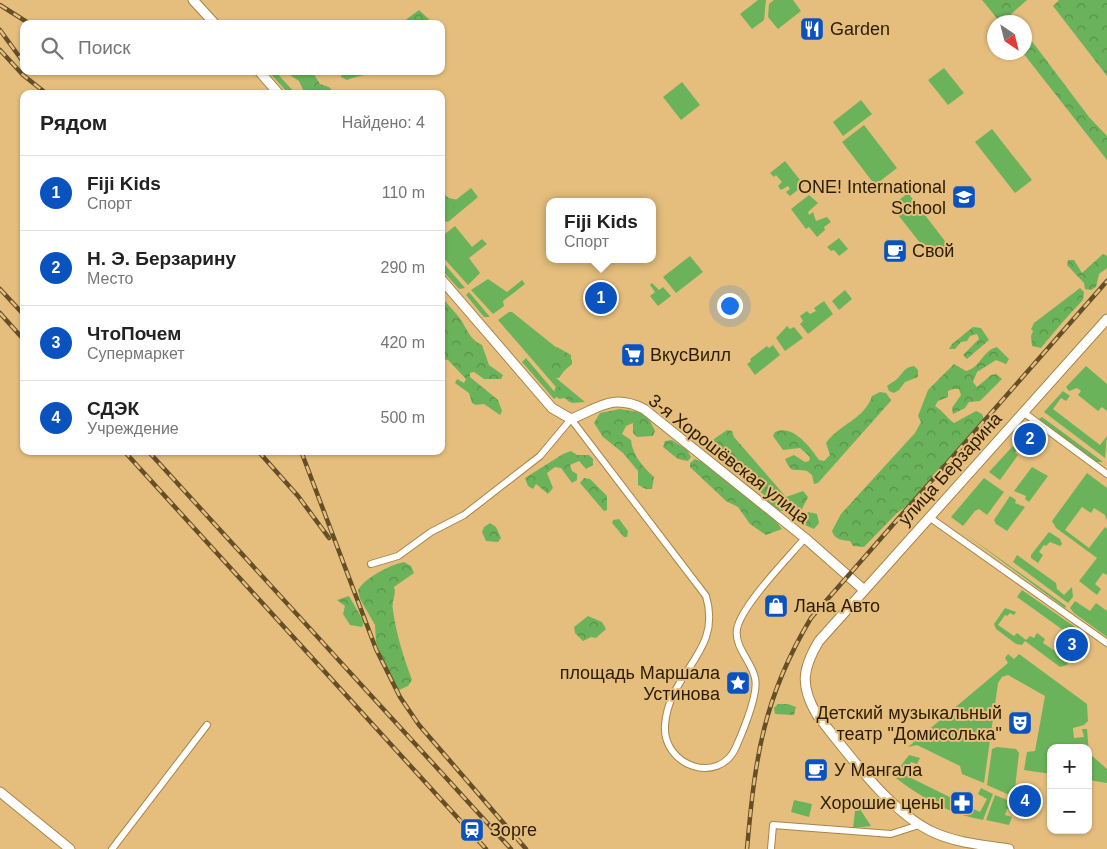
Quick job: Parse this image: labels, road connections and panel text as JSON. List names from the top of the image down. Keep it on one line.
{"streets":{"street":["3-я Хорошёвская улица","улица Берзарина"]},"crossings":[["3-я Хорошёвская улица","улица Берзарина"]],"places":{"restaurant":["Garden"],"school or university":["ONE! International School"],"cafe":["Свой","У Мангала"],"supermarket":["ВкусВилл"],"shop":["Лана Авто"],"place":["площадь Маршала Устинова"],"theatre":["Детский музыкальный театр \"Домисолька\""],"pharmacy":["Хорошие цены"],"station":["Зорге"]},"north":"bottom right","page":{"search":"Поиск","heading":["Рядом","Найдено: 4"],"list":[{"mark":"1","name":"Fiji Kids","note":"Спорт","value":"110 m"},{"mark":"2","name":"Н. Э. Берзарину","note":"Место","value":"290 m"},{"mark":"3","name":"ЧтоПочем","note":"Супермаркет","value":"420 m"},{"mark":"4","name":"СДЭК","note":"Учреждение","value":"500 m"}],"popup":["Fiji Kids","Спорт"],"pins":["1","2","3","4"],"map_buttons":["+","−"]}}
